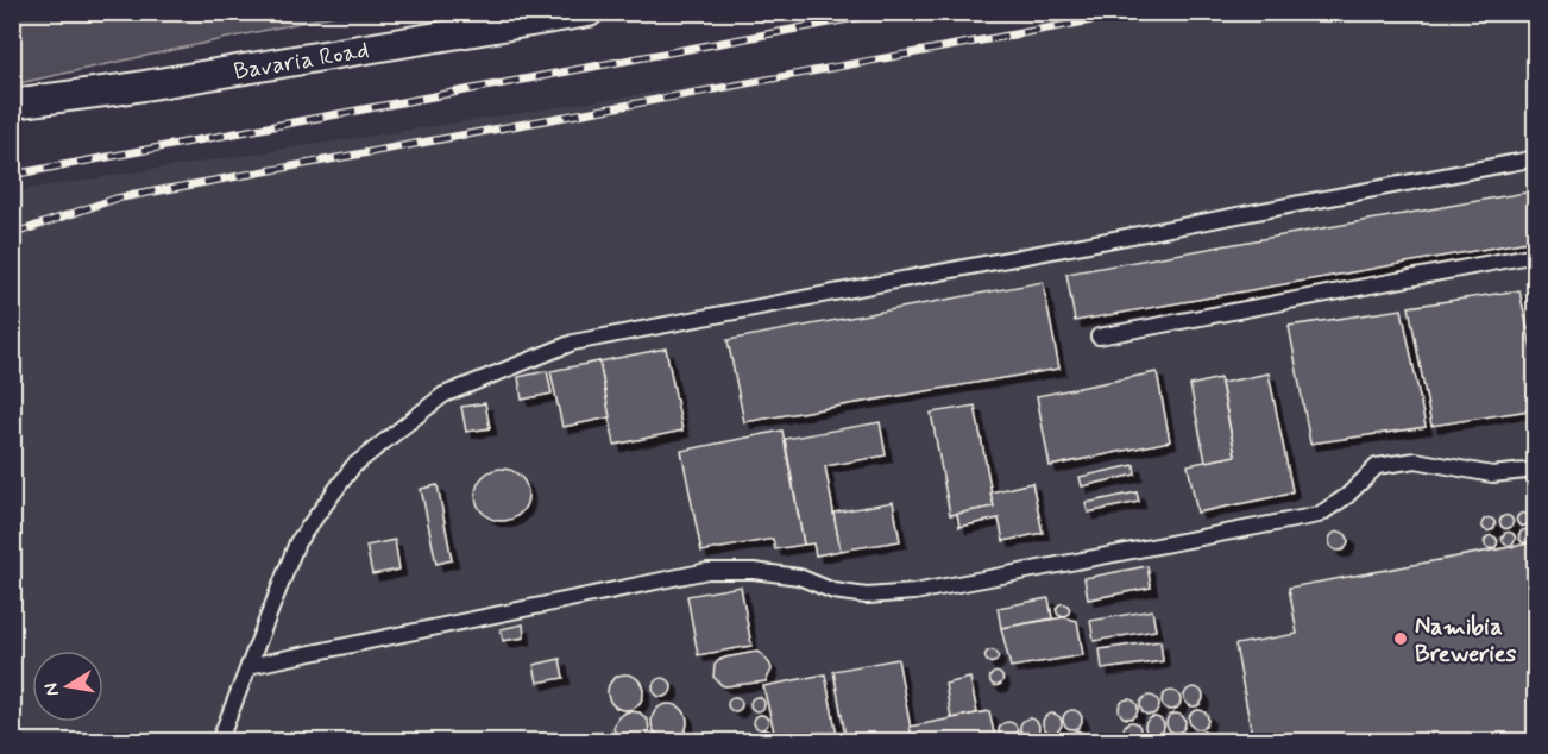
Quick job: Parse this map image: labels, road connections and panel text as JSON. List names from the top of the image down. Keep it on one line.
{"streets":{"street":["Bavaria Road"]},"places":["Namibia Breweries"],"north":"left"}
